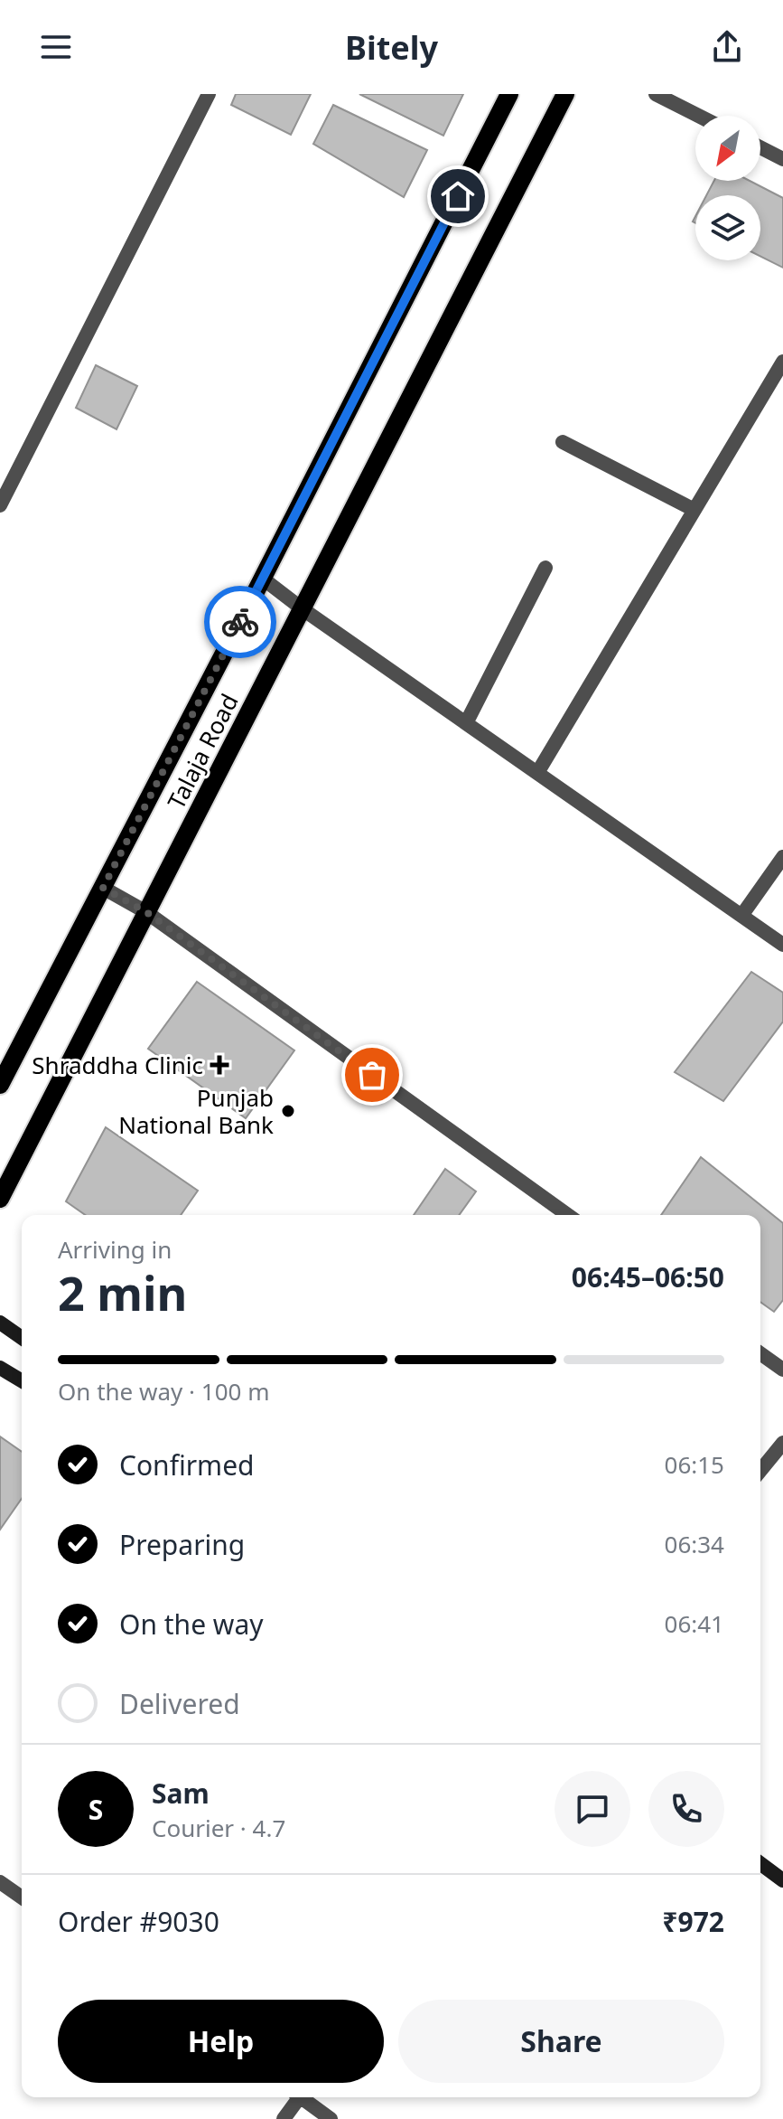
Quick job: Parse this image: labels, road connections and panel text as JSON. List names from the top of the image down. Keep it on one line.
{"streets":{"main road":["Talaja Road"]},"places":{"health":["Shraddha Clinic"],"other":["Punjab National Bank"]},"north":"bottom left","page":{"header":"Bitely","heading":["2 min","Arriving in","06:45–06:50"],"panel":["Sam","Courier · 4.7","Order #9030","₹972"],"bar":"On the way · 100 m","list":[["Confirmed","06:15"],["Preparing","06:34"],["On the way","06:41"],"Delivered"],"round":"S","buttons":["Help","Share"]}}
